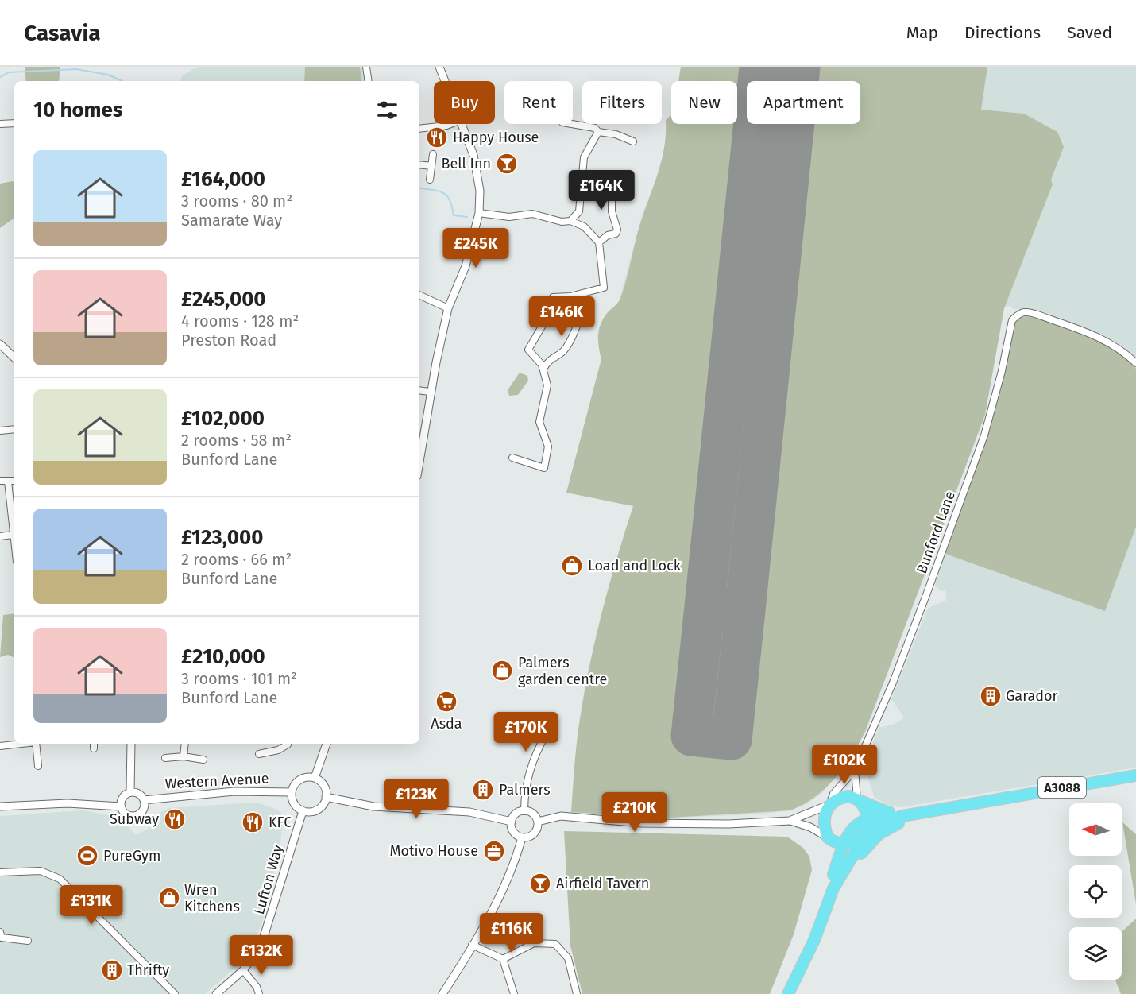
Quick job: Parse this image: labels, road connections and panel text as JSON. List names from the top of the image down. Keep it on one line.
{"streets":{"highway":["A3088"],"street":["Bunford Lane","Western Avenue","Lufton Way"]},"crossings":[["Bunford Lane","A3088"],["Western Avenue","Lufton Way"]],"places":{"restaurant":["Happy House","Subway","KFC"],"bar":["Bell Inn","Airfield Tavern"],"shop":["Load and Lock","Palmers garden centre","Wren Kitchens"],"building":["Garador","Palmers","Thrifty"],"supermarket":["Asda"],"office":["Motivo House"],"sports":["PureGym"]},"north":"left","page":{"header":"Casavia","nav":["Map","Directions","Saved"],"chip":["Buy","Rent","Filters","New","Apartment"],"heading":"10 homes","list":[{"name":"£164,000","note":"3 rooms · 80 m² · Samarate Way"},{"name":"£245,000","note":"4 rooms · 128 m² · Preston Road"},{"name":"£102,000","note":"2 rooms · 58 m² · Bunford Lane"},{"name":"£123,000","note":"2 rooms · 66 m² · Bunford Lane"},{"name":"£210,000","note":"3 rooms · 101 m² · Bunford Lane"}],"price":["£164K","£245K","£146K","£170K","£102K","£123K","£210K","£131K","£116K","£132K"]}}
